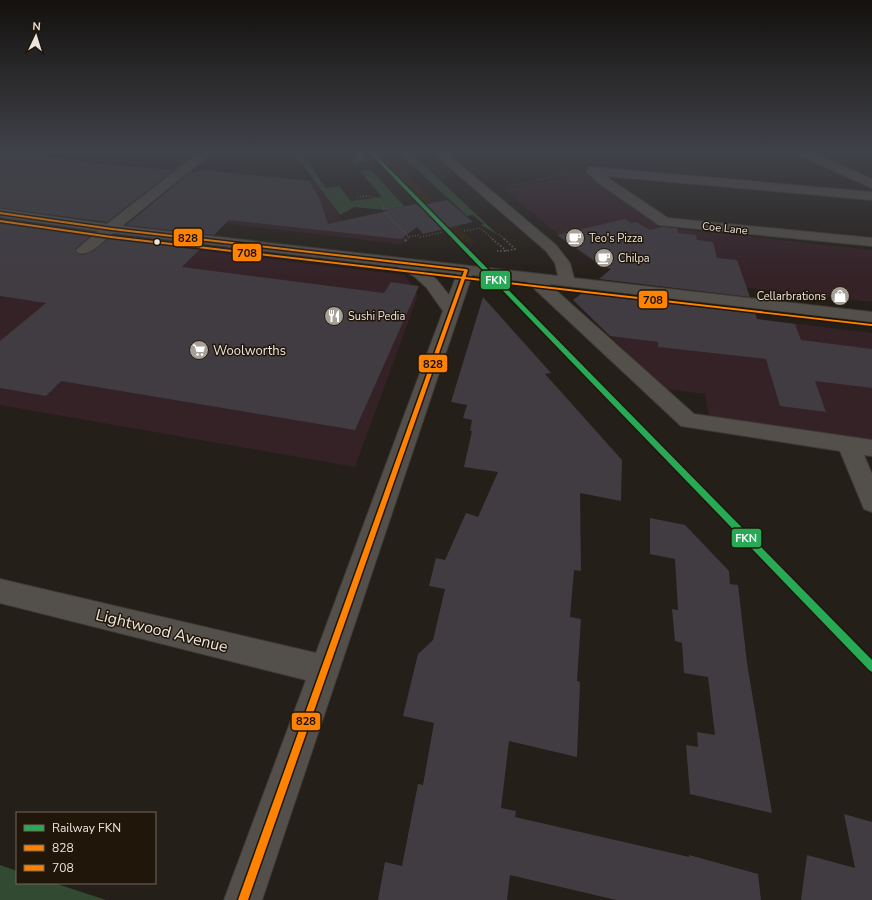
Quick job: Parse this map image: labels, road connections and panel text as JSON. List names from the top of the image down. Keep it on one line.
{"streets":{"street":["Coe Lane","Lightwood Avenue"]},"places":{"cafe":["Teo's Pizza","Chilpa"],"shop":["Cellarbrations"],"restaurant":["Sushi Pedia"],"supermarket":["Woolworths"]},"lines":["rail line FKN","transit line 828","transit line 708"],"legend":["Railway FKN","828","708"],"north":"top"}
